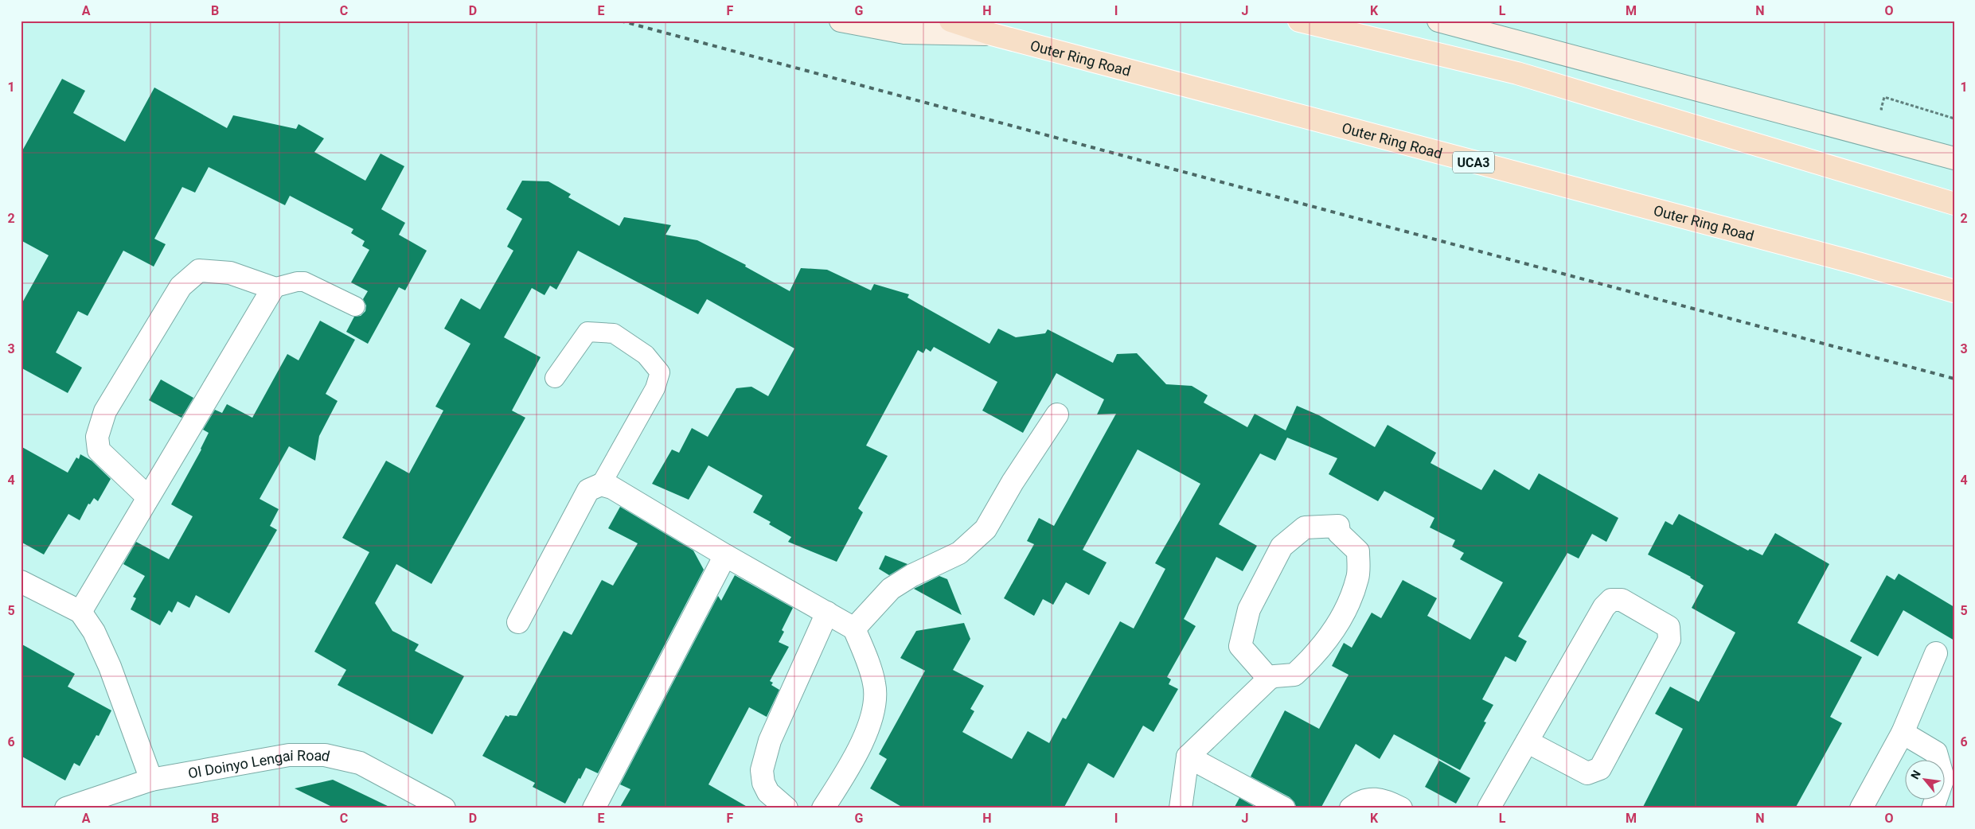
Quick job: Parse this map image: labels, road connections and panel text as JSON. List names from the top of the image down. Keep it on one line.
{"streets":{"main road":["Outer Ring Road","UCA3"],"street":["Ol Doinyo Lengai Road"]},"north":"top left","grid":{"columns":["A","B","C","D","E","F","G","H","I","J","K","L","M","N","O"],"rows":["1","2","3","4","5","6"]}}
